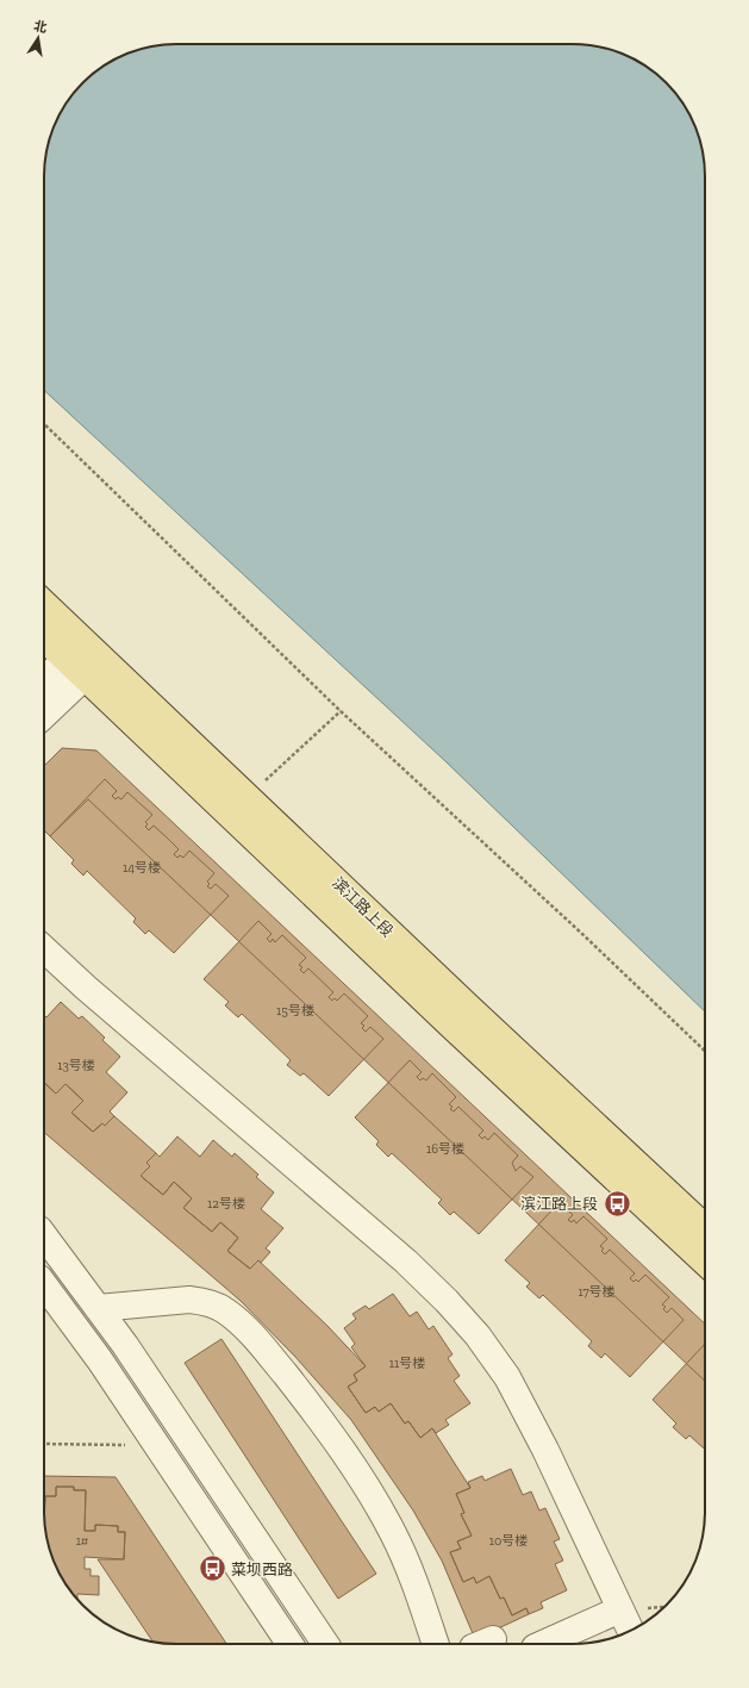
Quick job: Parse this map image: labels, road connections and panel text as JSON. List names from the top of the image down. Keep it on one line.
{"streets":{"main road":["滨江路上段"]},"places":{"bus stop":["滨江路上段","菜坝西路"]},"house_numbers":["14号楼","15号楼","13号楼","16号楼","12号楼","17号楼","11号楼","1#","10号楼"],"north":"top"}
